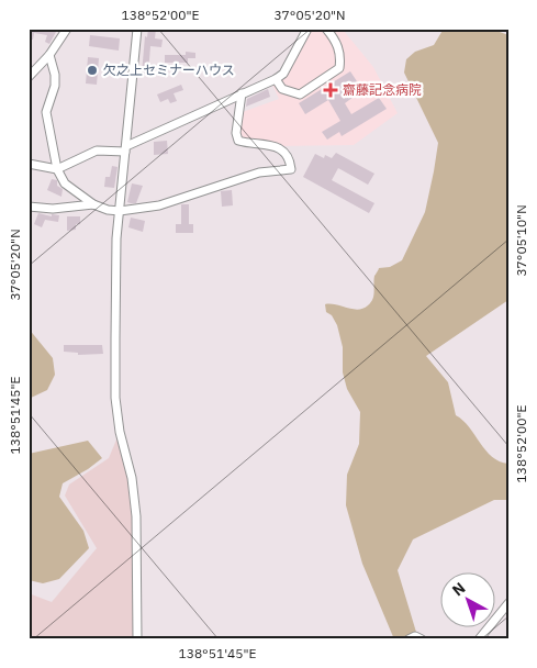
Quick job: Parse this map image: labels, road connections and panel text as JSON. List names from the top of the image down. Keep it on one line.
{"places":{"other":["欠之上セミナーハウス"],"health":["齋藤記念病院"]},"north":"top left","coordinates":["138°52'00\"E","37°05'20\"N","37°05'10\"N","138°51'45\"E"]}
